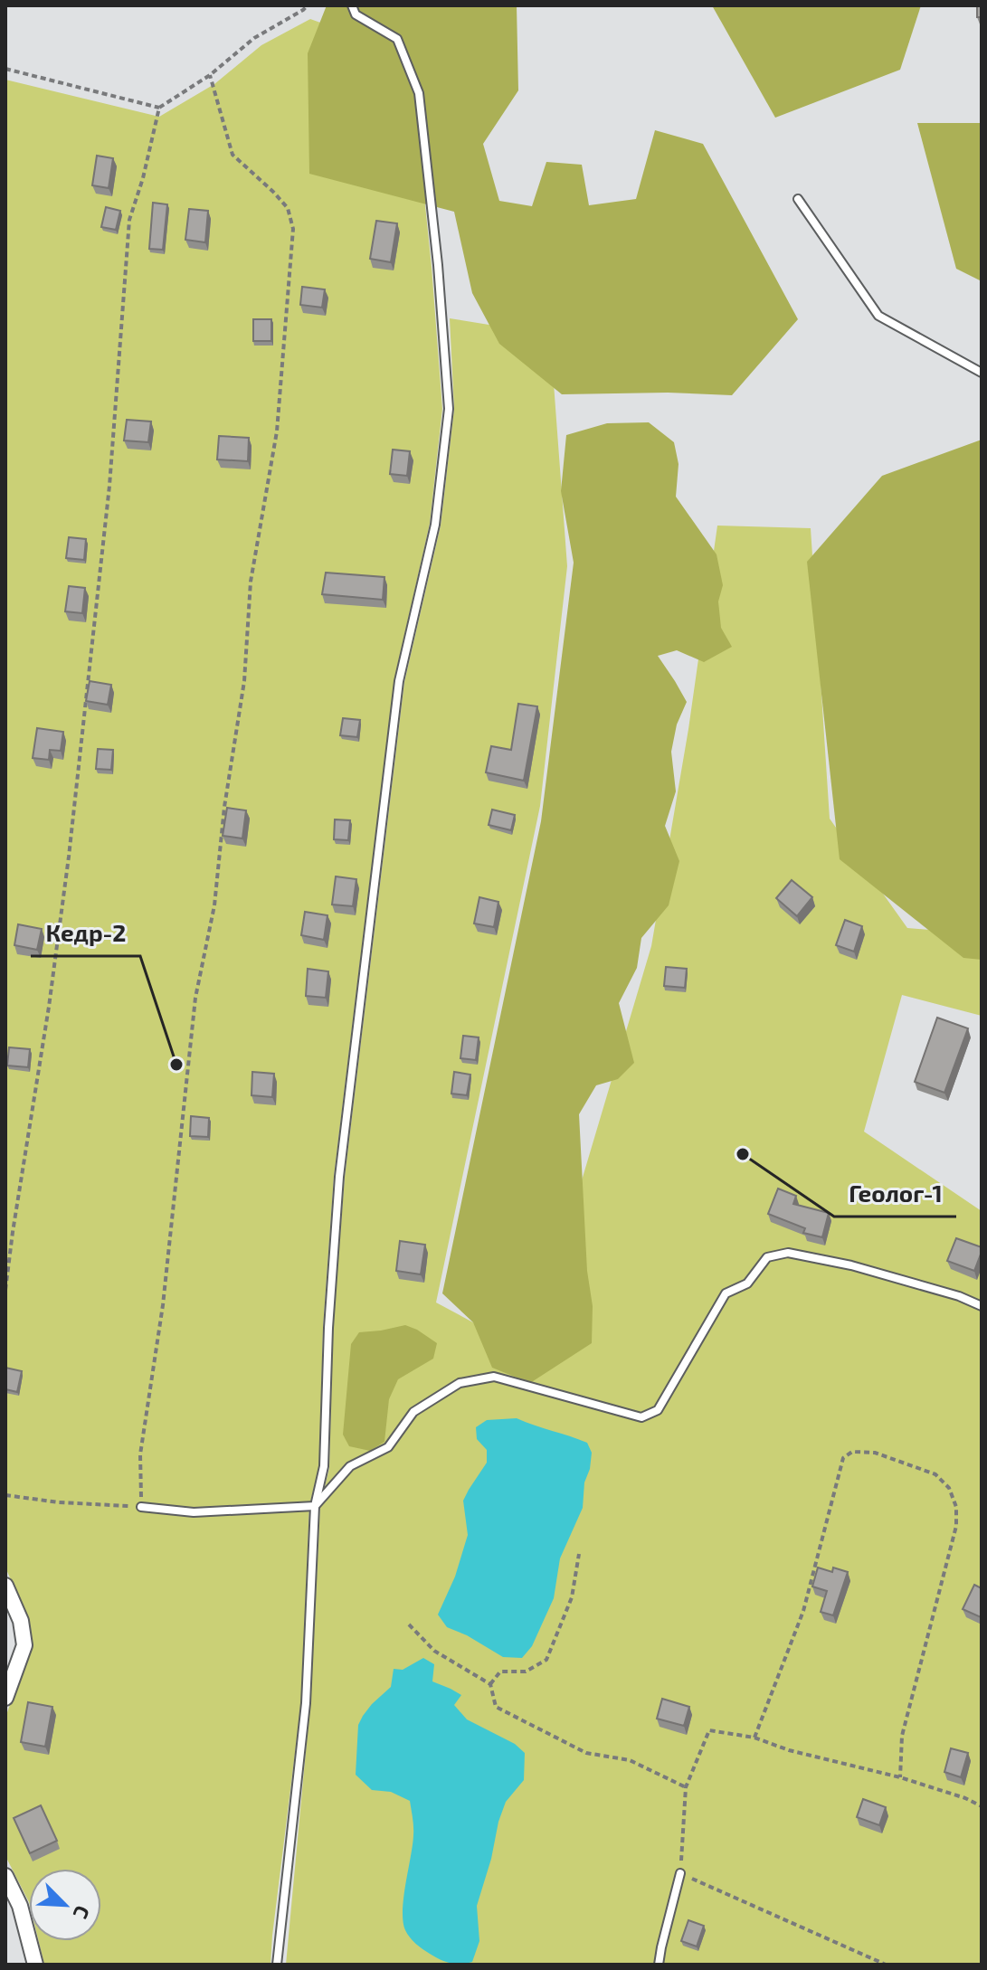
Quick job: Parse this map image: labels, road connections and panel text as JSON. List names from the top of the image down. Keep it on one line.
{"places":["Кедр-2","Геолог-1"],"north":"bottom right"}
